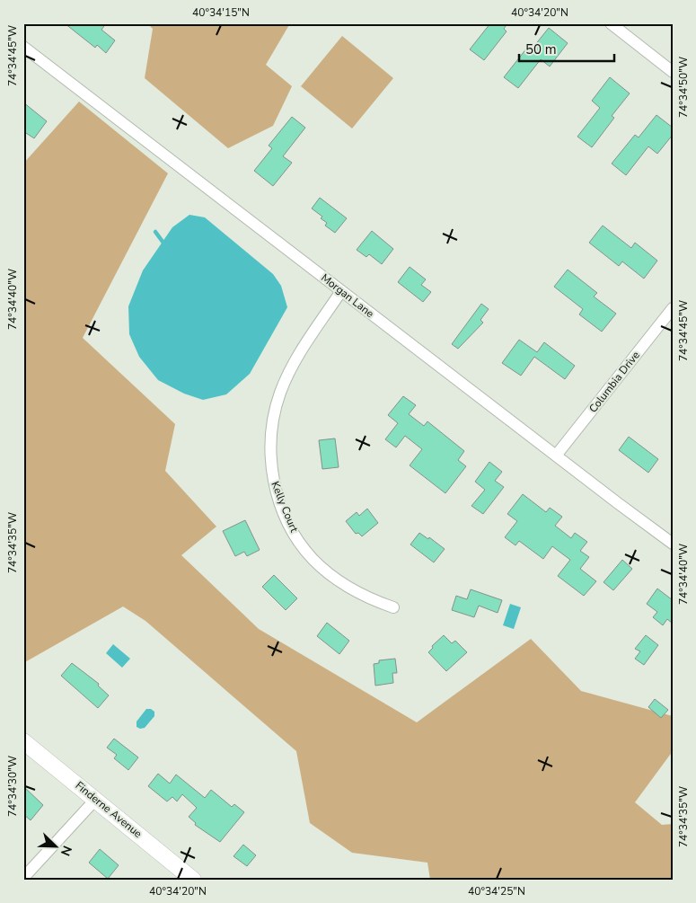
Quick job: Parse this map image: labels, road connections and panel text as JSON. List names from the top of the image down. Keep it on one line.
{"streets":{"main road":["Finderne Avenue"],"street":["Morgan Lane","Columbia Drive","Kelly Court"]},"crossings":[["Morgan Lane","Columbia Drive"],["Morgan Lane","Kelly Court"]],"scale_bar":"50 m","north":"bottom right","coordinates":["40°34'15\"N","40°34'20\"N","74°34'45\"W","74°34'50\"W","74°34'40\"W","74°34'35\"W","74°34'30\"W","40°34'25\"N"]}
